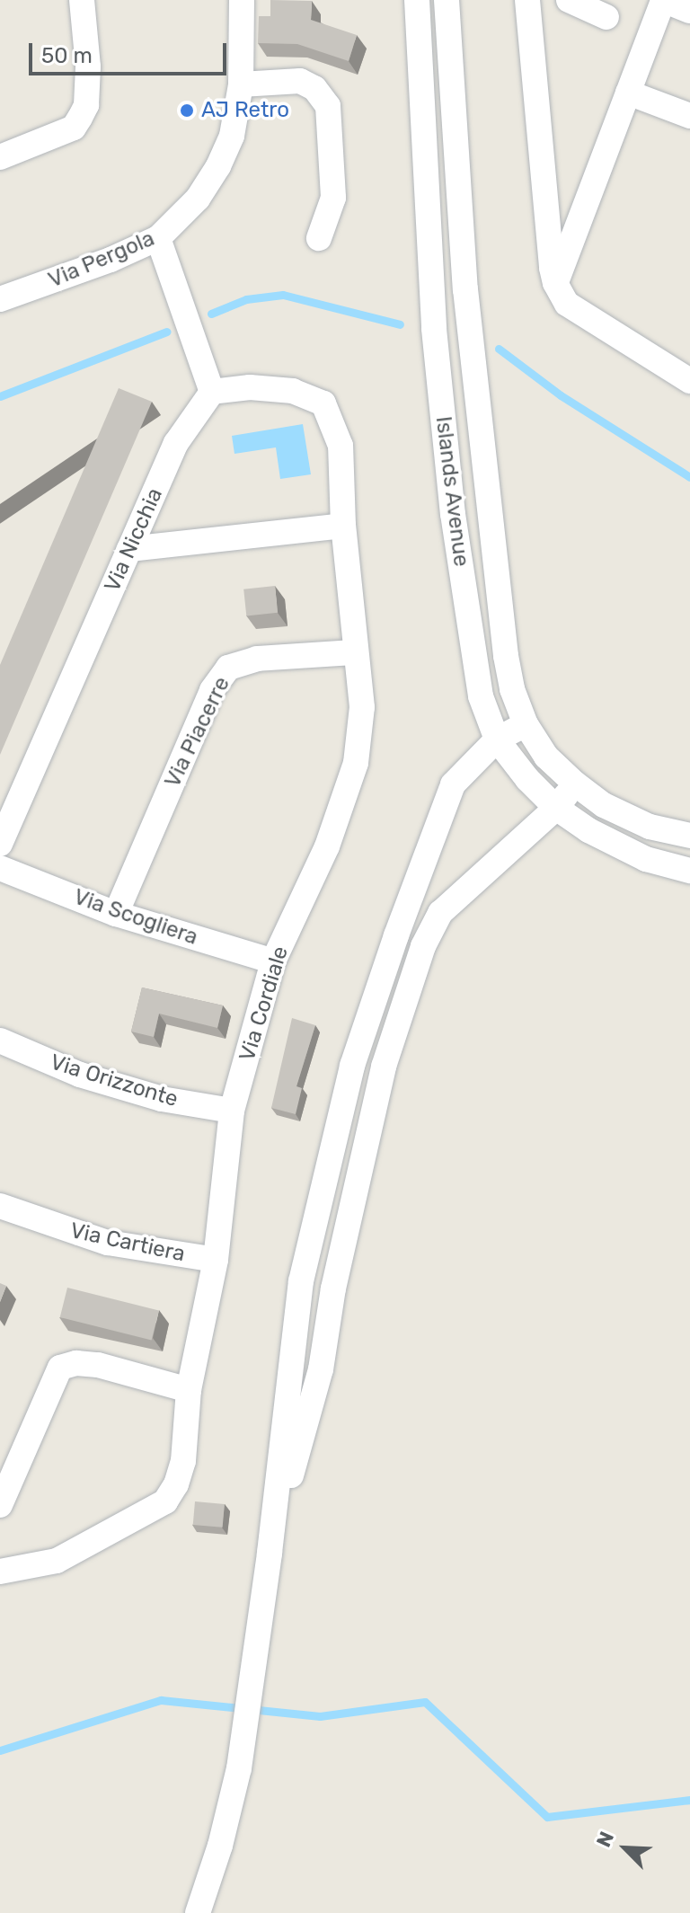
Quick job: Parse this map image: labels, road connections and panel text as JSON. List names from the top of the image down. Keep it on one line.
{"streets":{"street":["Via Pergola","Islands Avenue","Via Nicchia","Via Piacerre","Via Scogliera","Via Cordiale","Via Orizzonte","Via Cartiera"]},"crossings":[["Via Nicchia","Via Cordiale"],["Via Piacerre","Via Scogliera"],["Via Piacerre","Via Cordiale"],["Via Scogliera","Via Cordiale"],["Via Cordiale","Via Orizzonte"],["Via Cordiale","Via Cartiera"]],"places":["AJ Retro"],"scale_bar":"50 m","north":"top left"}
